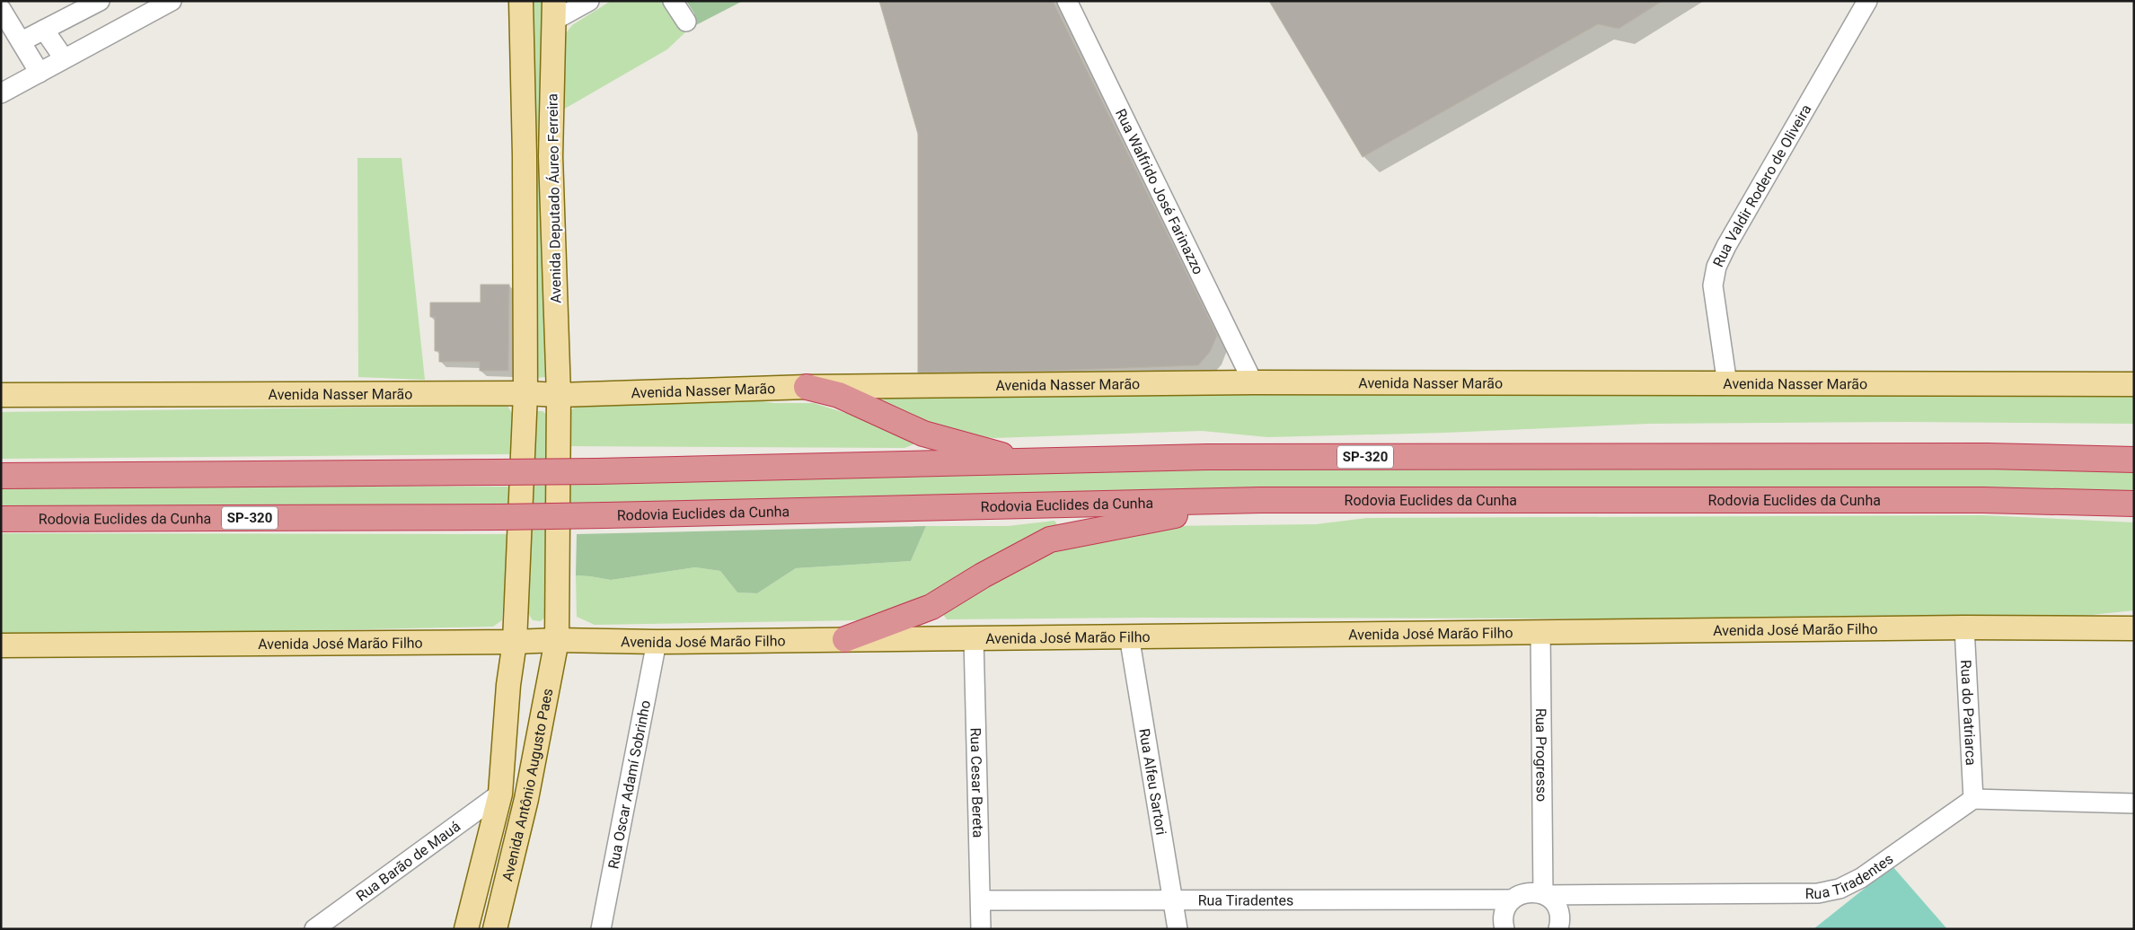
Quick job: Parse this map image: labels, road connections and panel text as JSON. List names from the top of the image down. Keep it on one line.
{"streets":{"highway":["SP-320","Rodovia Euclides da Cunha"],"main road":["Avenida Deputado Áureo Ferreira","Avenida Nasser Marão","Avenida José Marão Filho","Avenida Antônio Augusto Paes"],"street":["Rua Valdir Rodero de Oliveira","Rua Walfrido José Farinazzo","Rua do Patriarca","Rua Progresso","Rua Alfeu Sartori","Rua Cesar Bereta","Rua Oscar Adamí Sobrinho","Rua Barão de Mauá","Rua Tiradentes"]},"crossings":[["Rua Valdir Rodero de Oliveira","Avenida Nasser Marão"],["Rua Walfrido José Farinazzo","Avenida Nasser Marão"],["Avenida Deputado Áureo Ferreira","Avenida Nasser Marão"],["Avenida Deputado Áureo Ferreira","Avenida José Marão Filho"],["Avenida Deputado Áureo Ferreira","Avenida Antônio Augusto Paes"],["Avenida José Marão Filho","Rua do Patriarca"],["Avenida José Marão Filho","Rua Progresso"],["Avenida José Marão Filho","Rua Alfeu Sartori"],["Avenida José Marão Filho","Rua Cesar Bereta"],["Avenida José Marão Filho","Avenida Antônio Augusto Paes"],["Avenida José Marão Filho","Rua Oscar Adamí Sobrinho"],["Rua do Patriarca","Rua Tiradentes"],["Rua Progresso","Rua Tiradentes"],["Rua Alfeu Sartori","Rua Tiradentes"],["Rua Cesar Bereta","Rua Tiradentes"],["Avenida Antônio Augusto Paes","Rua Barão de Mauá"]]}
